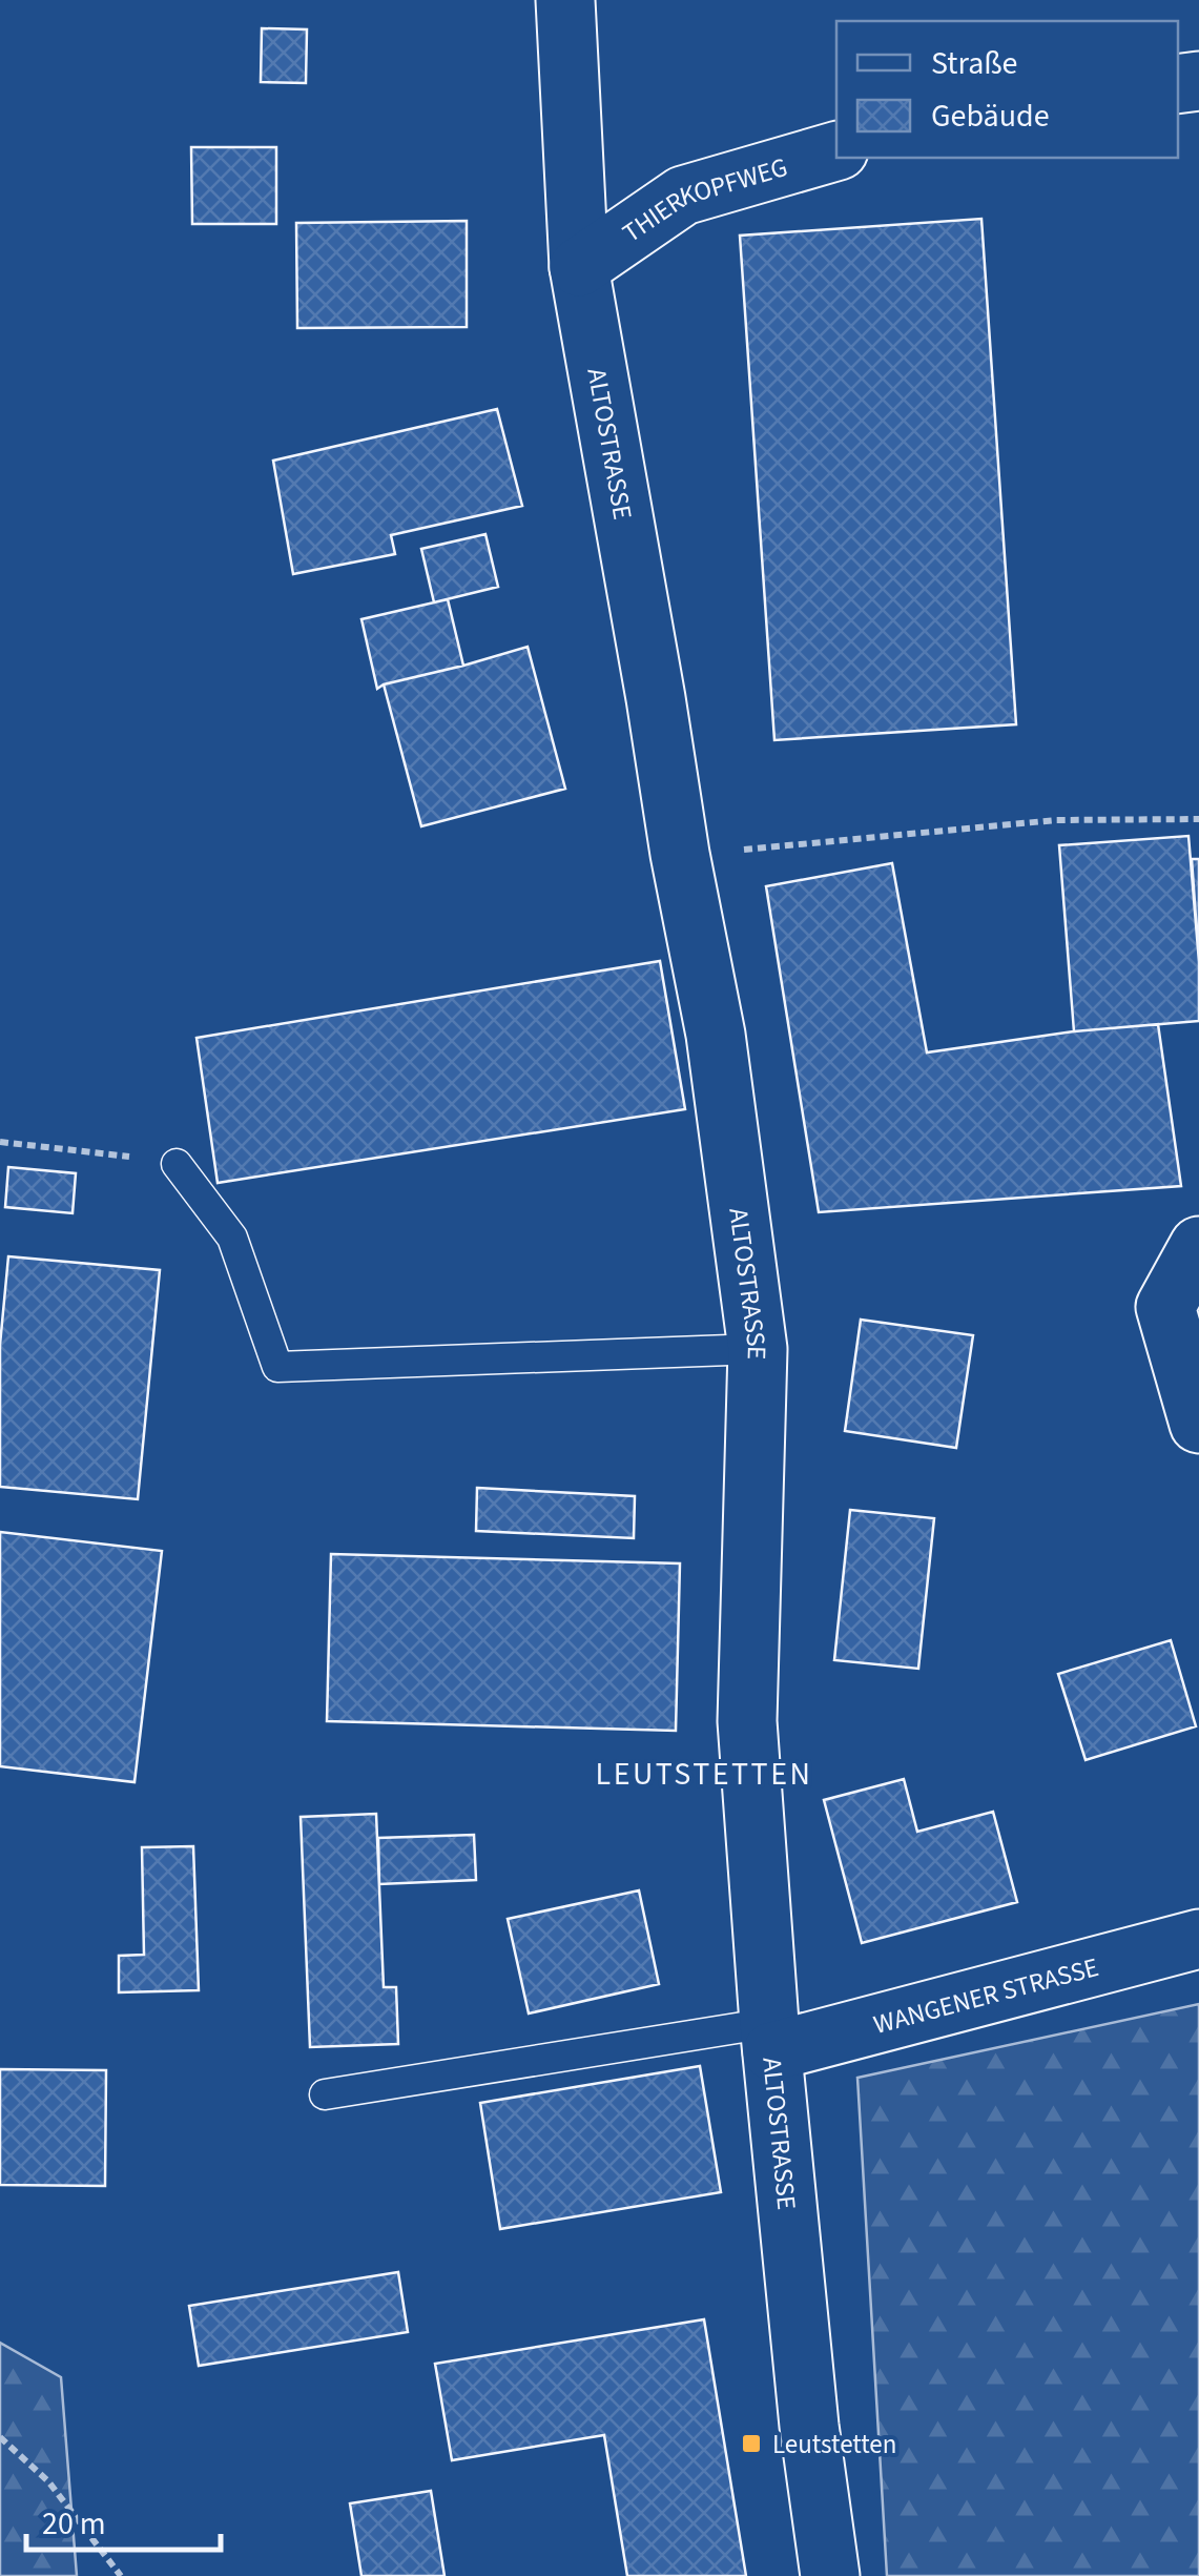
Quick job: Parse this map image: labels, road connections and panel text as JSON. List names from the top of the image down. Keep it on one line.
{"streets":{"street":["THIERKOPFWEG","ALTOSTRASSE","WANGENER STRASSE"]},"crossings":[["THIERKOPFWEG","ALTOSTRASSE"],["ALTOSTRASSE","WANGENER STRASSE"]],"districts":["LEUTSTETTEN"],"places":{"transit":["Leutstetten"]},"legend":["Straße","Gebäude"],"scale_bar":"20 m"}
